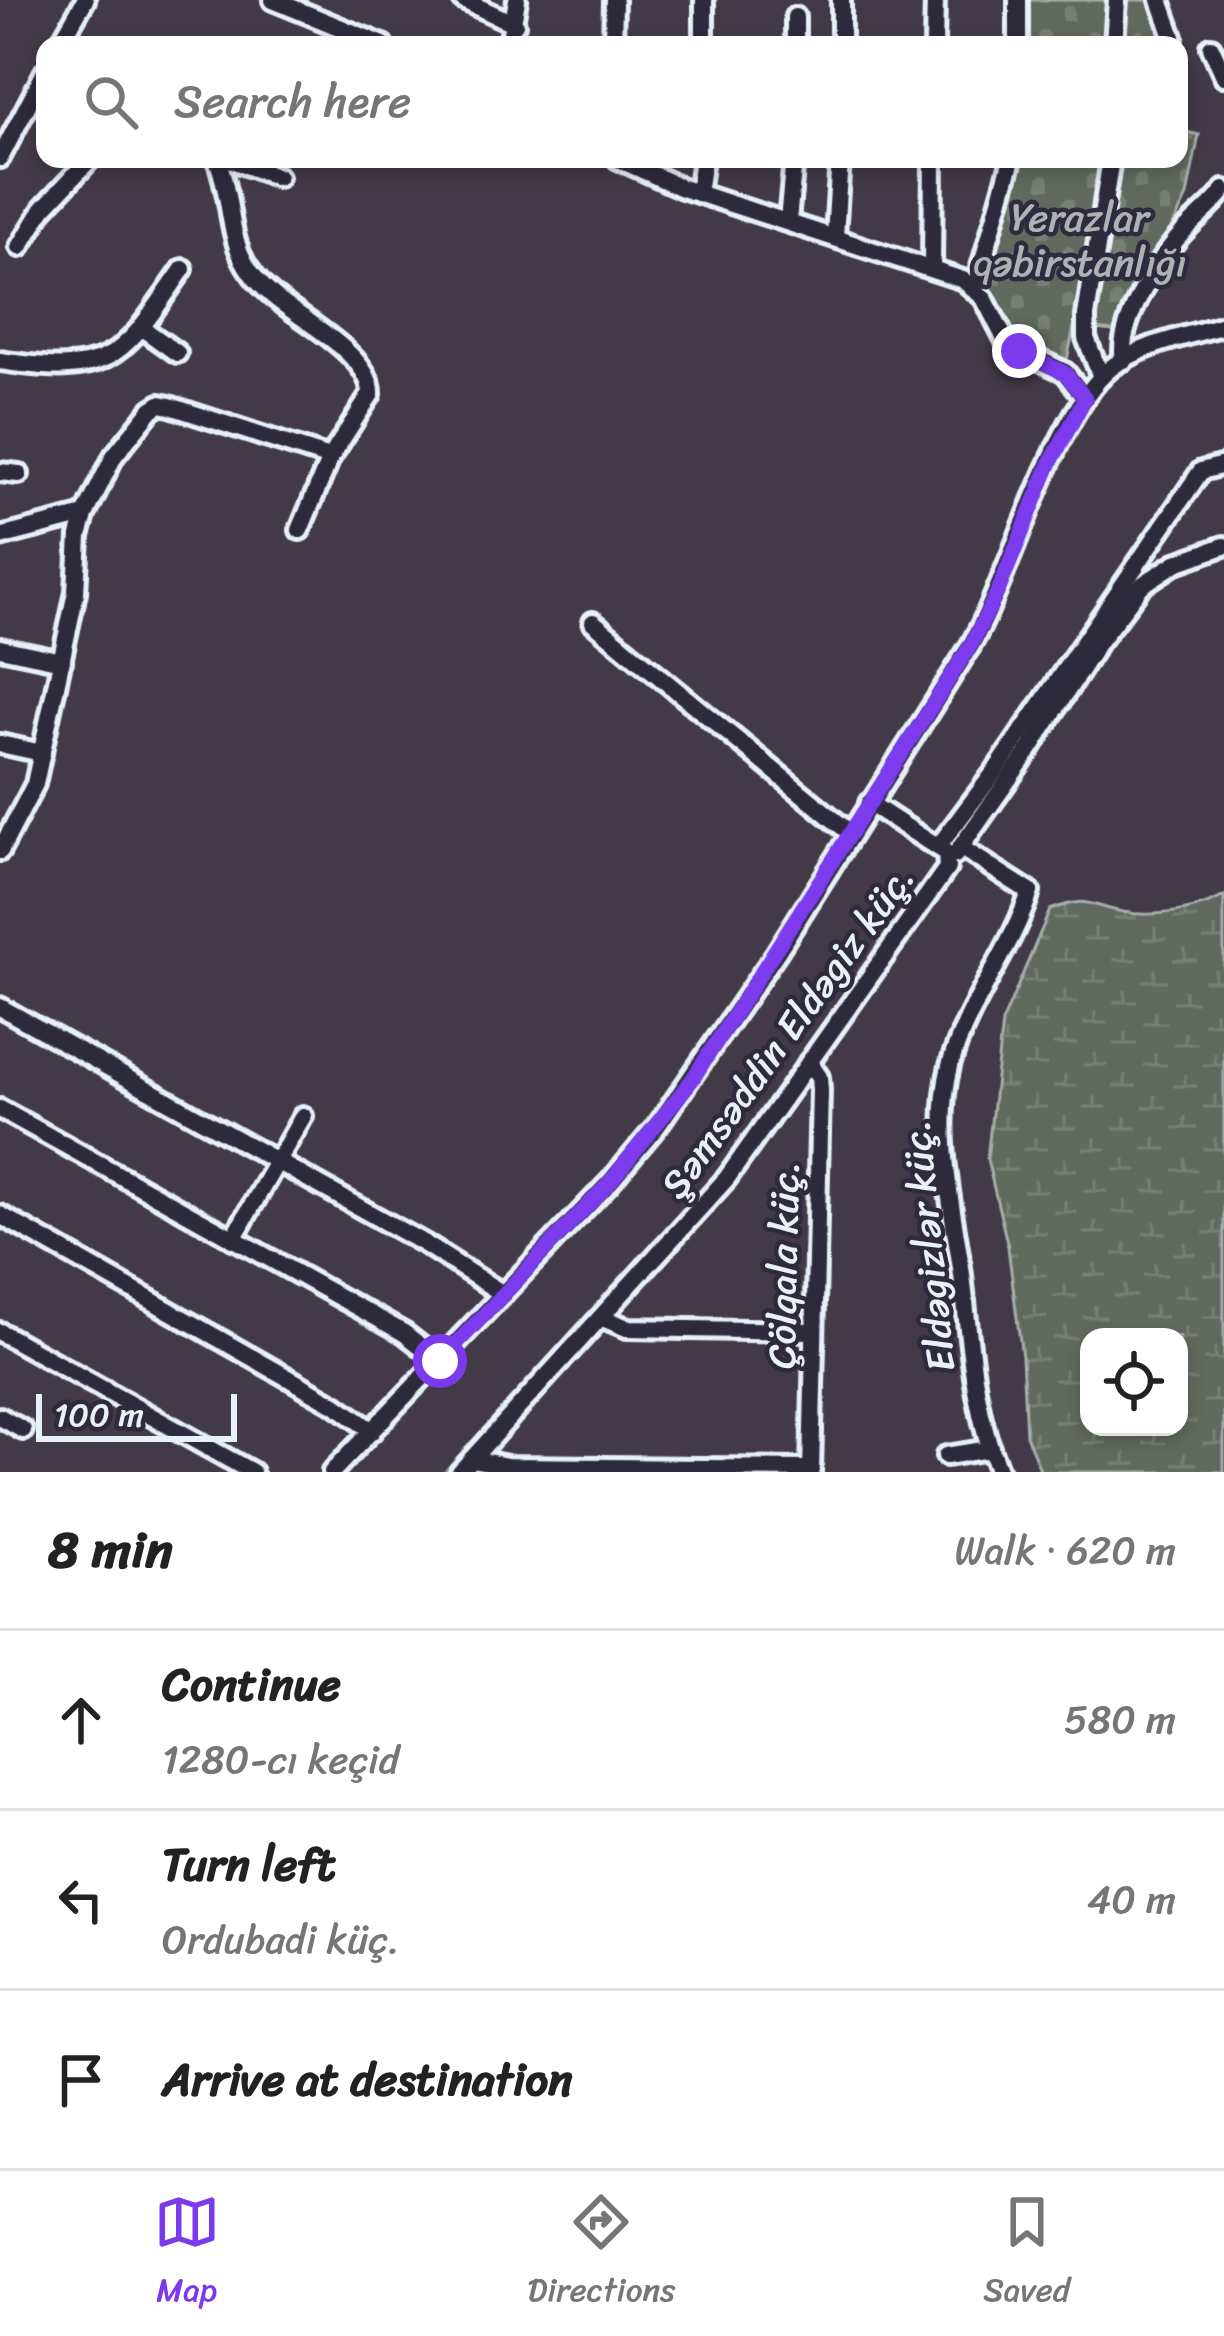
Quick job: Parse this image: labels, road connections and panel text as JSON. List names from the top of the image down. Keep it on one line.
{"streets":{"street":["Şəmsəddin Eldəgiz küç.","Eldəgizlər küç.","Çölqala küç."]},"crossings":[["Şəmsəddin Eldəgiz küç.","Eldəgizlər küç."],["Şəmsəddin Eldəgiz küç.","Çölqala küç."]],"parks":["Yerazlar qəbirstanlığı"],"scale_bar":"100 m","page":{"search":"Search here","scale":"100 m","heading":["8 min","Walk · 620 m"],"list":[["Continue","1280-cı keçid","580 m"],["Turn left","Ordubadi küç.","40 m"],"Arrive at destination"],"nav":["Map","Directions","Saved"]}}
